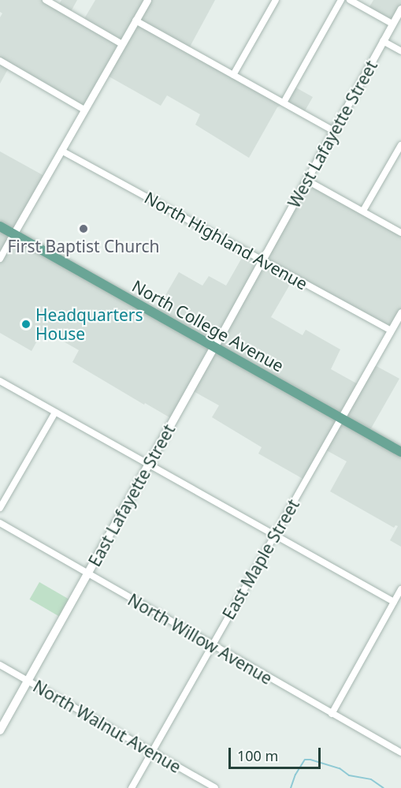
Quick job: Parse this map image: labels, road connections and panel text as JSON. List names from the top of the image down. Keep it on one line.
{"streets":{"main road":["North College Avenue","East Lafayette Street"],"street":["West Lafayette Street","North Highland Avenue","East Maple Street","North Willow Avenue","North Walnut Avenue"]},"crossings":[["West Lafayette Street","North Highland Avenue"],["West Lafayette Street","East Lafayette Street"],["North Highland Avenue","East Lafayette Street"],["North Highland Avenue","East Maple Street"],["North College Avenue","East Lafayette Street"],["North College Avenue","East Maple Street"],["East Lafayette Street","North Willow Avenue"],["East Lafayette Street","North Walnut Avenue"],["East Maple Street","North Willow Avenue"],["East Maple Street","North Walnut Avenue"]],"places":["First Baptist Church","Headquarters House"],"scale_bar":"100 m"}
